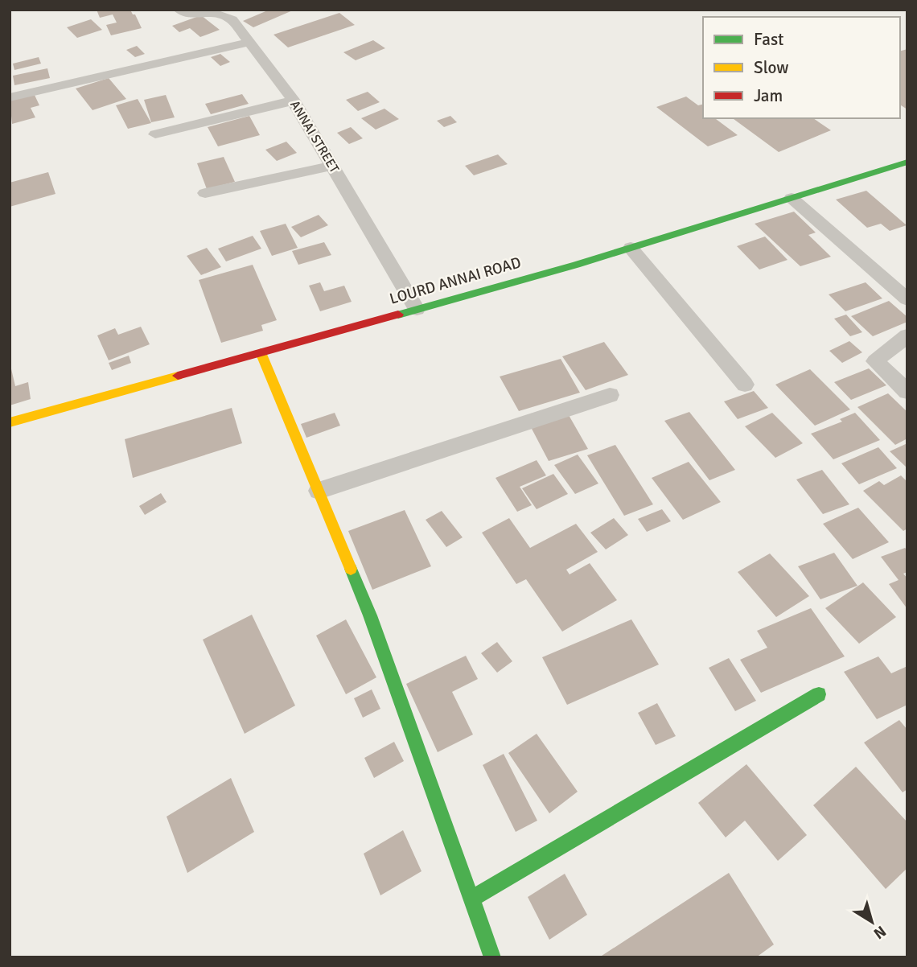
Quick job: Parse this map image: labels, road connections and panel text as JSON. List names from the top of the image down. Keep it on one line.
{"streets":{"street":["ANNAI STREET","LOURD ANNAI ROAD"]},"crossings":[["ANNAI STREET","LOURD ANNAI ROAD"]],"legend":["Fast","Slow","Jam"],"north":"bottom right"}
